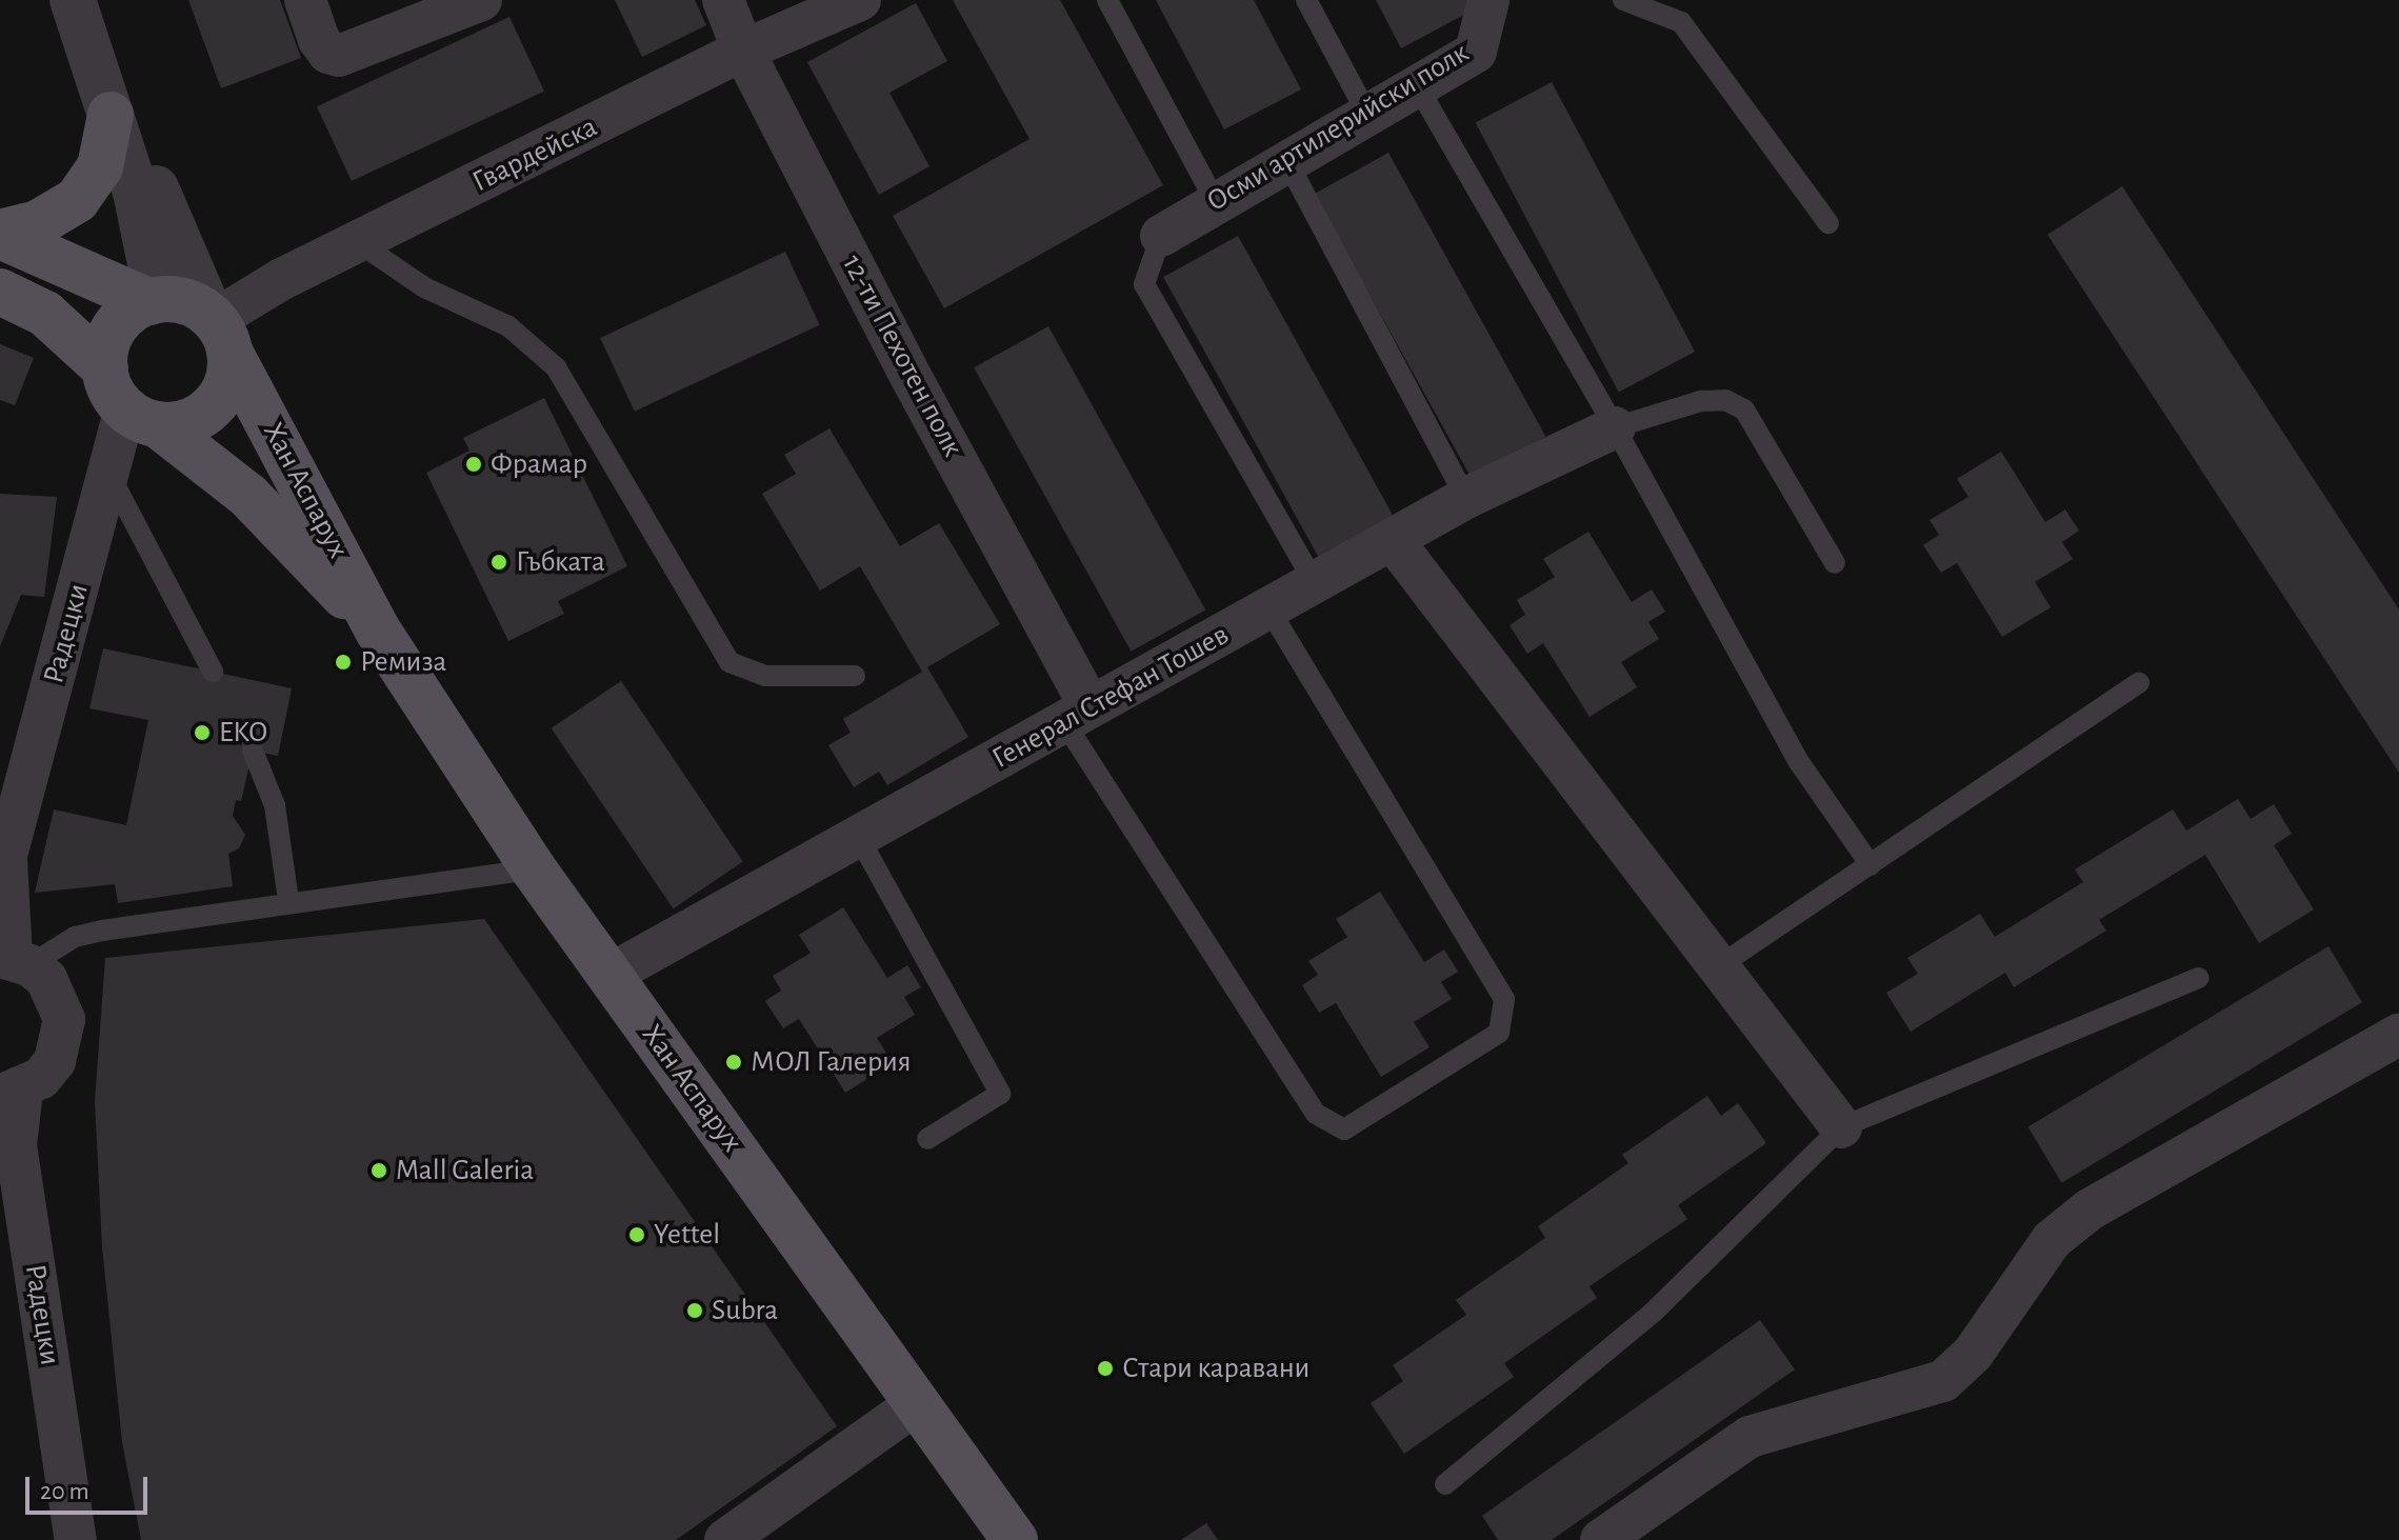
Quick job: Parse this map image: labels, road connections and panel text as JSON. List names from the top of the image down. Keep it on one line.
{"streets":{"main road":["Хан Аспарух"],"street":["Осми артилерийски полк","Гвардейска","12-ти Пехотен полк","Радецки","Генерал Стефан Тошев"]},"crossings":[["Гвардейска","12-ти Пехотен полк"],["Гвардейска","Хан Аспарух"],["Гвардейска","Радецки"],["12-ти Пехотен полк","Генерал Стефан Тошев"],["Хан Аспарух","Радецки"],["Хан Аспарух","Генерал Стефан Тошев"]],"places":["Фрамар","Гъбката","Ремиза","EKO","МОЛ Галерия","Mall Galeria","Yettel","Subra","Стари каравани"],"scale_bar":"20 m"}
